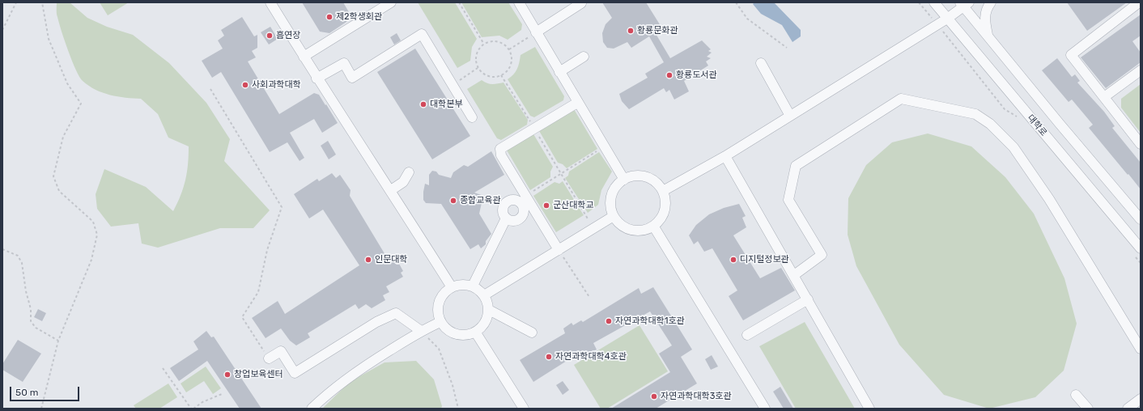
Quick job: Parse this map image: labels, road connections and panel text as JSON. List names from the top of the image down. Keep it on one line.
{"streets":{"street":["대학로"]},"places":["제2학생회관","황룡문화관","흡연장","황룡도서관","사회과학대학","대학본부","종합교육관","군산대학교","인문대학","디지털정보관","자연과학대학1호관","자연과학대학4호관","창업보육센터","자연과학대학3호관"],"scale_bar":"50 m"}
